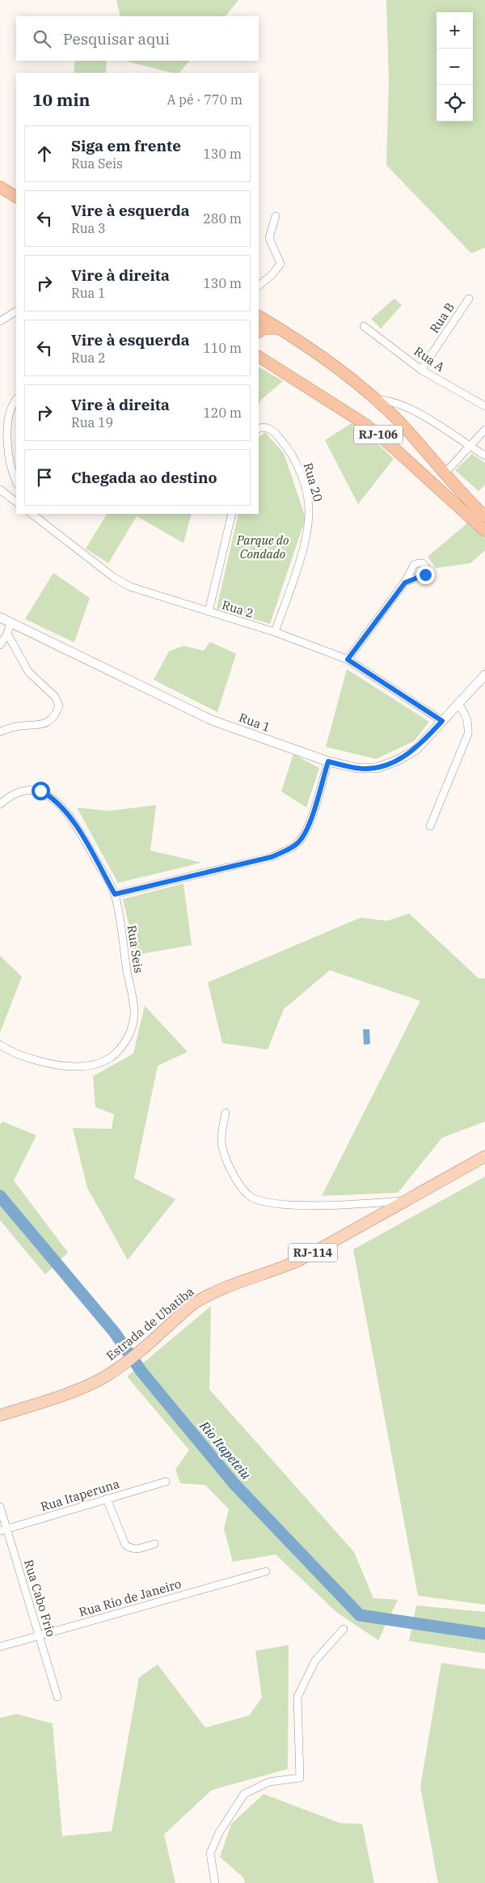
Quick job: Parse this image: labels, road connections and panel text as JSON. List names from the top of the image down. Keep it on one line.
{"streets":{"highway":["RJ-106"],"main road":["RJ-114","Estrada de Ubatiba"],"street":["Rua B","Rua A","Rua 20","Rua 2","Rua 1","Rua Seis","Rua Itaperuna","Rua Cabo Frio","Rua Rio de Janeiro"]},"crossings":[["Rua B","Rua A"],["Rua 20","Rua 2"],["Rua 2","Rua 1"],["Rua Itaperuna","Rua Cabo Frio"],["Rua Cabo Frio","Rua Rio de Janeiro"]],"water":["Rio Itapeteiu"],"parks":["Parque do Condado"],"page":{"map_buttons":["+","−"],"search":"Pesquisar aqui","heading":["10 min","A pé · 770 m"],"list":[["Siga em frente","Rua Seis","130 m"],["Vire à esquerda","Rua 3","280 m"],["Vire à direita","Rua 1","130 m"],["Vire à esquerda","Rua 2","110 m"],["Vire à direita","Rua 19","120 m"],"Chegada ao destino"]}}
